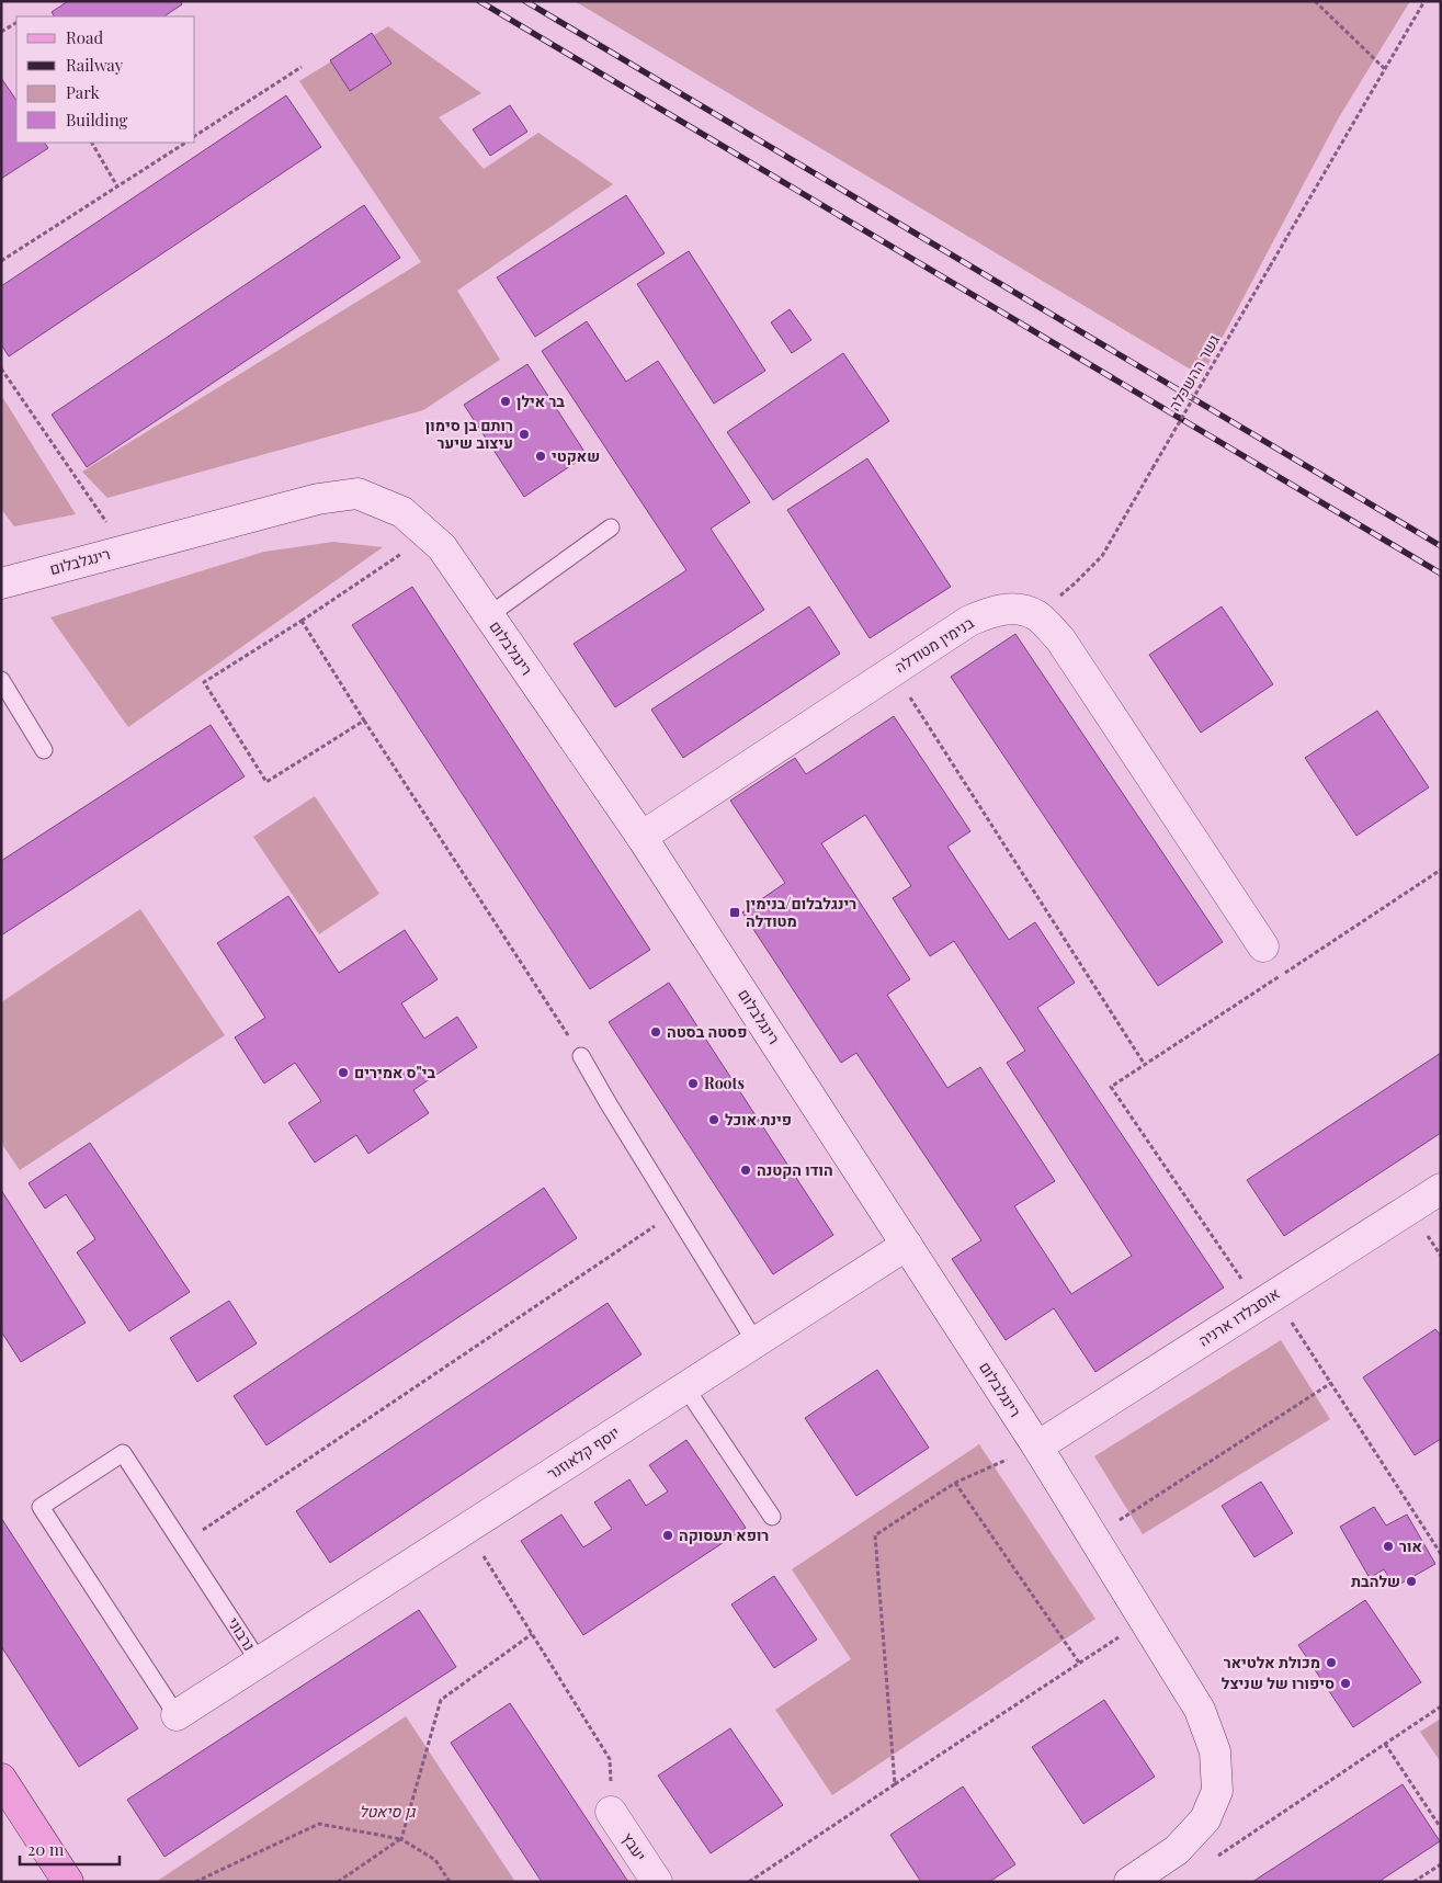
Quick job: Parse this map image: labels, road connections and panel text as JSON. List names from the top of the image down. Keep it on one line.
{"streets":{"street":["רינגלבלום","בנימין מטודלה","אוסבלדו ארניה","יוסף קלאוזנר","נרבוני","יעבץ"],"path":["גשר ההשכלה"]},"crossings":[["רינגלבלום","בנימין מטודלה"],["רינגלבלום","אוסבלדו ארניה"],["רינגלבלום","יוסף קלאוזנר"],["יוסף קלאוזנר","נרבוני"]],"parks":["גן סיאטל"],"places":{"other":["בר אילן","רותם בן סימון עיצוב שיער","שאקטי","פסטה בסטה","בי\"ס אמירים","Roots","פינת אוכל","הודו הקטנה","רופא תעסוקה","אור","שלהבת","מכולת אלטיאר","סיפורו של שניצל"],"transit":["רינגלבלום/בנימין מטודלה"]},"legend":["Road","Railway","Park","Building"],"scale_bar":"20 m"}
